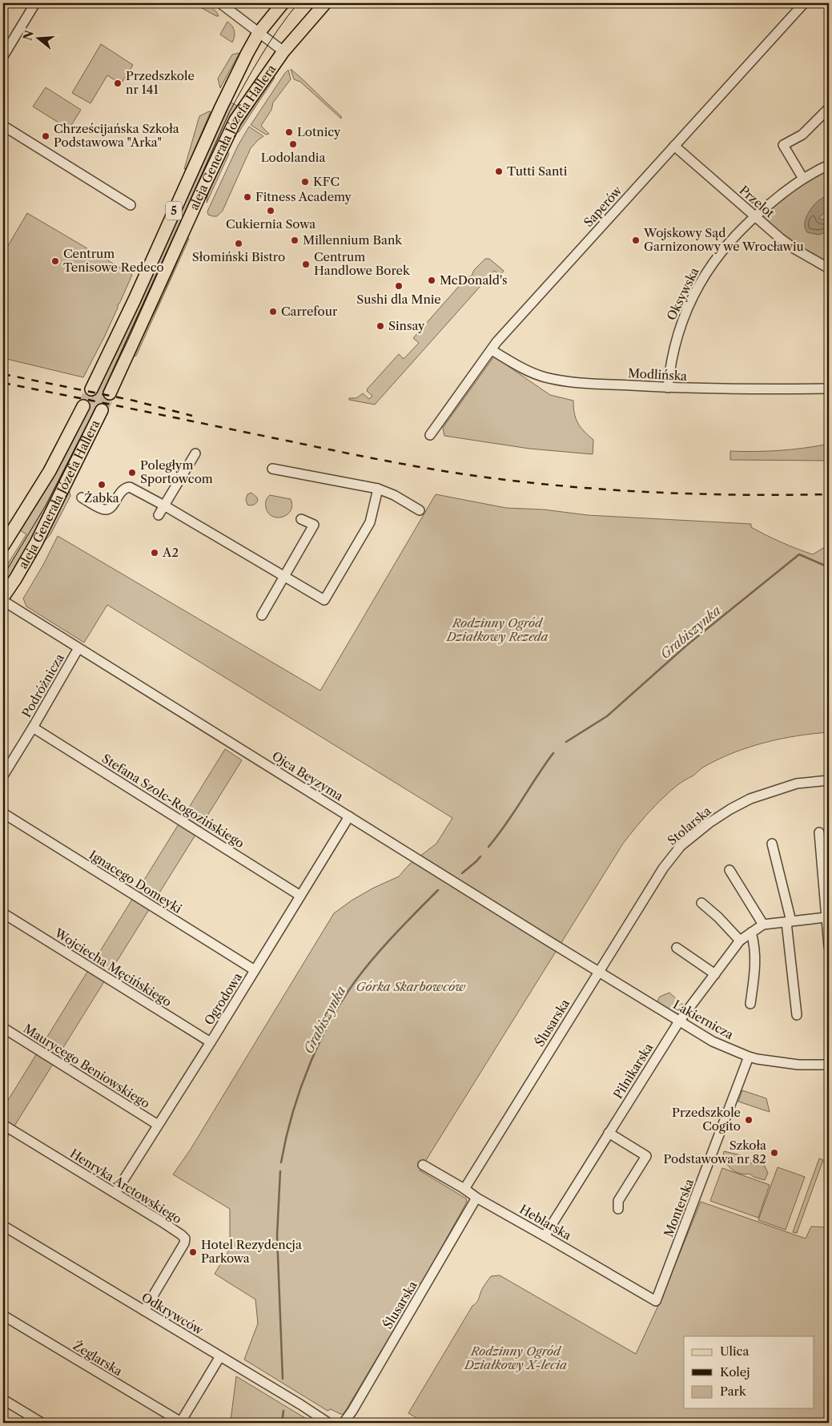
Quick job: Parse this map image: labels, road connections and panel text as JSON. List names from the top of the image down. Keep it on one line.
{"streets":{"main road":["aleja Generała Józefa Hallera","5"],"street":["Przelot","Saperów","Oksywska","Modlińska","Podróżnicza","Ojca Beyzyma","Stefana Szolc-Rogozińskiego","Stolarska","Ignacego Domeyki","Wojciecha Męcińskiego","Ogrodowa","Lakiernicza","Ślusarska","Maurycego Beniowskiego","Pilnikarska","Henryka Arctowskiego","Monterska","Heblarska","Odkrywców","Żeglarska"]},"crossings":[["Przelot","Saperów"],["Przelot","Oksywska"],["Saperów","Modlińska"],["Oksywska","Modlińska"],["Podróżnicza","Ojca Beyzyma"],["Podróżnicza","Stefana Szolc-Rogozińskiego"],["Ojca Beyzyma","Stolarska"],["Ojca Beyzyma","Ogrodowa"],["Ojca Beyzyma","Lakiernicza"],["Ojca Beyzyma","Ślusarska"],["Stefana Szolc-Rogozińskiego","Ogrodowa"],["Stolarska","Lakiernicza"],["Stolarska","Ślusarska"],["Ignacego Domeyki","Ogrodowa"],["Wojciecha Męcińskiego","Ogrodowa"],["Ogrodowa","Maurycego Beniowskiego"],["Ogrodowa","Henryka Arctowskiego"],["Lakiernicza","Ślusarska"],["Lakiernicza","Pilnikarska"],["Lakiernicza","Monterska"],["Ślusarska","Heblarska"],["Pilnikarska","Heblarska"],["Henryka Arctowskiego","Odkrywców"],["Monterska","Heblarska"]],"water":["Grabiszynka"],"parks":["Rodzinny Ogród Działkowy Rezeda","Górka Skarbowców","Rodzinny Ogród Działkowy X-lecia"],"places":["Przedszkole nr 141","Lotnicy","Chrześcijańska Szkoła Podstawowa \"Arka\"","Lodolandia","Tutti Santi","KFC","Fitness Academy","Cukiernia Sowa","Millennium Bank","Wojskowy Sąd Garnizonowy we Wrocławiu","Słomiński Bistro","Centrum Tenisowe Redeco","Centrum Handlowe Borek","McDonald's","Sushi dla Mnie","Carrefour","Sinsay","Poległym Sportowcom","Żabka","A2","Przedszkole Cogito","Szkoła Podstawowa nr 82","Hotel Rezydencja Parkowa"],"legend":["Ulica","Kolej","Park"],"north":"left"}
